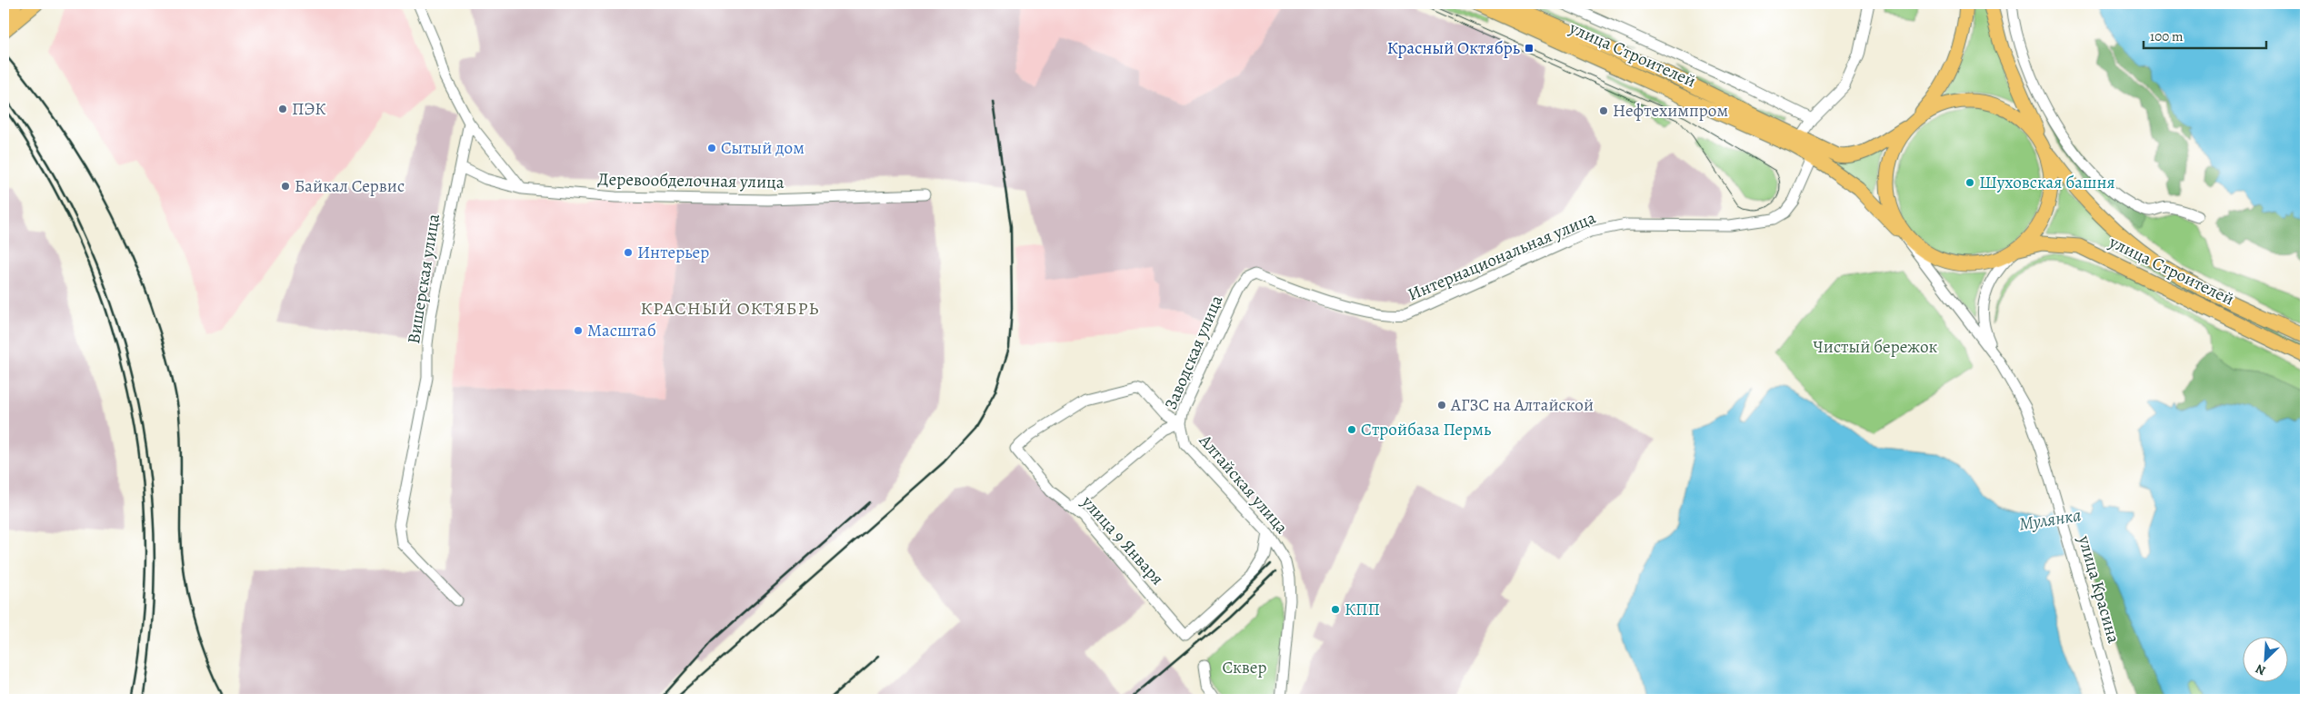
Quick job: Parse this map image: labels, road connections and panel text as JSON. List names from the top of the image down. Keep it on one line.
{"streets":{"main road":["улица Строителей"],"street":["Деревообделочная улица","Интернациональная улица","Вишерская улица","Заводская улица","Алтайская улица","улица 9 Января","улица Красина"]},"crossings":[["улица Строителей","Интернациональная улица"],["Деревообделочная улица","Вишерская улица"],["Интернациональная улица","Заводская улица"],["Заводская улица","Алтайская улица"],["Заводская улица","улица 9 Января"],["Алтайская улица","улица 9 Января"]],"districts":["КРАСНЫЙ ОКТЯБРЬ"],"water":["Мулянка"],"parks":["Чистый бережок","Сквер"],"places":{"transit":["Красный Октябрь"],"other":["ПЭК","Нефтехимпром","Сытый дом","Шуховская башня","Байкал Сервис","Интерьер","Масштаб","АГЗС на Алтайской","Стройбаза Пермь","КПП"]},"scale_bar":"100 m","north":"bottom left"}
